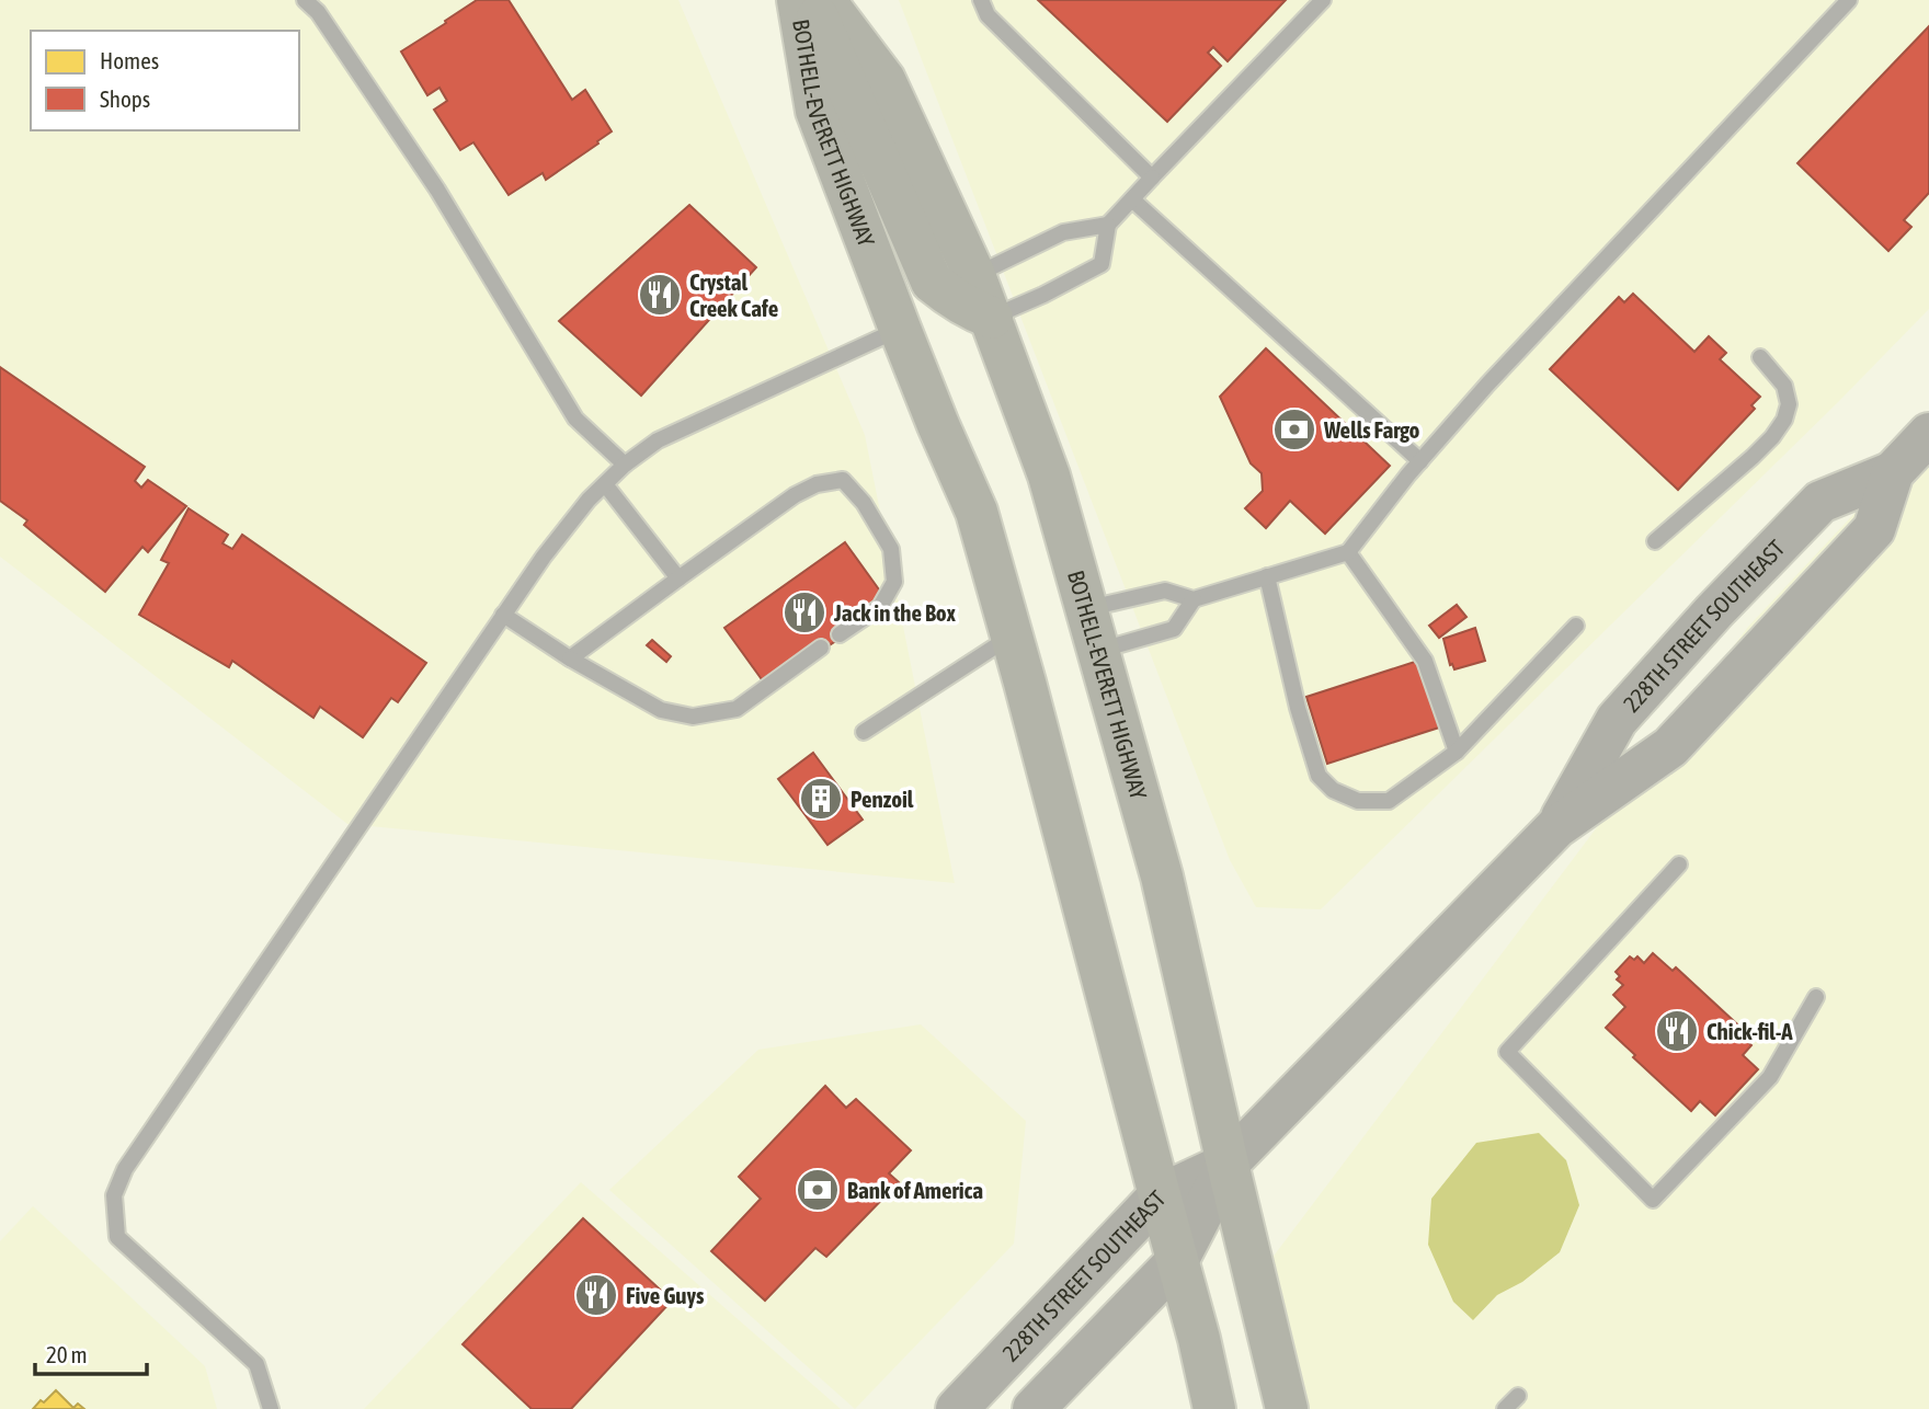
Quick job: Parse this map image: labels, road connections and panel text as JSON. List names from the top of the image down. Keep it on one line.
{"streets":{"main road":["BOTHELL-EVERETT HIGHWAY","228TH STREET SOUTHEAST"]},"crossings":[["BOTHELL-EVERETT HIGHWAY","228TH STREET SOUTHEAST"]],"places":{"restaurant":["Crystal Creek Cafe","Jack in the Box","Chick-fil-A","Five Guys"],"bank":["Wells Fargo","Bank of America"],"building":["Penzoil"]},"legend":["Homes","Shops"],"scale_bar":"20 m"}
